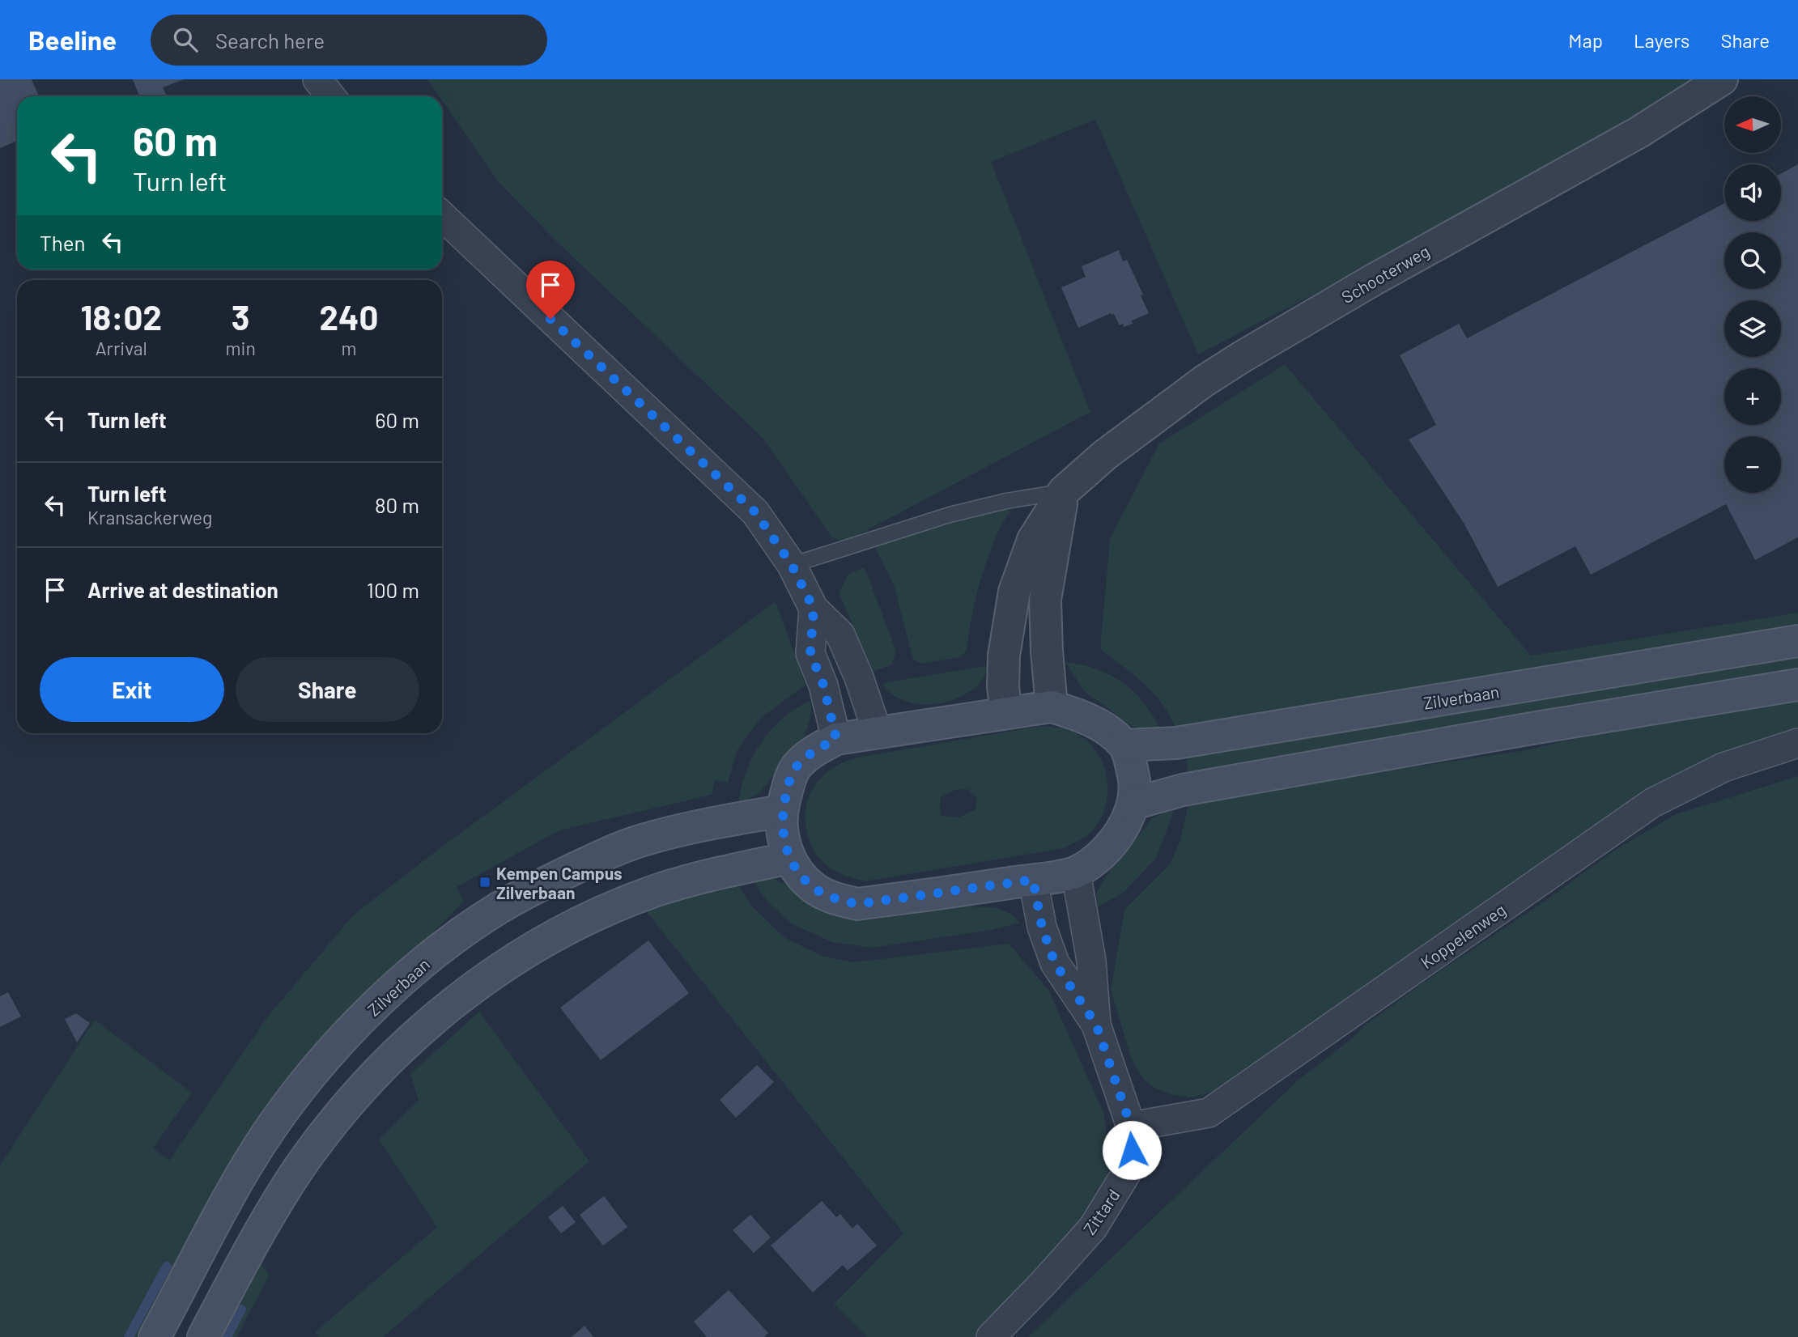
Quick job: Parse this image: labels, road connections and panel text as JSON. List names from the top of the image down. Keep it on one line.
{"streets":{"main road":["Zilverbaan"],"street":["Schooterweg","Koppelenweg","Zittard"]},"crossings":[["Koppelenweg","Zittard"]],"places":{"transit":["Kempen Campus Zilverbaan"]},"north":"left","page":{"header":"Beeline","search":"Search here","nav":["Map","Layers","Share"],"map_buttons":["+","−"],"turn":["60 m","Turn left"],"then":"Then","eta":["18:02","Arrival","3","min","240","m"],"list":[{"name":"Turn left","value":"60 m"},{"name":"Turn left","note":"Kransackerweg","value":"80 m"},{"name":"Arrive at destination","value":"100 m"}],"buttons":["Exit","Share"]}}
